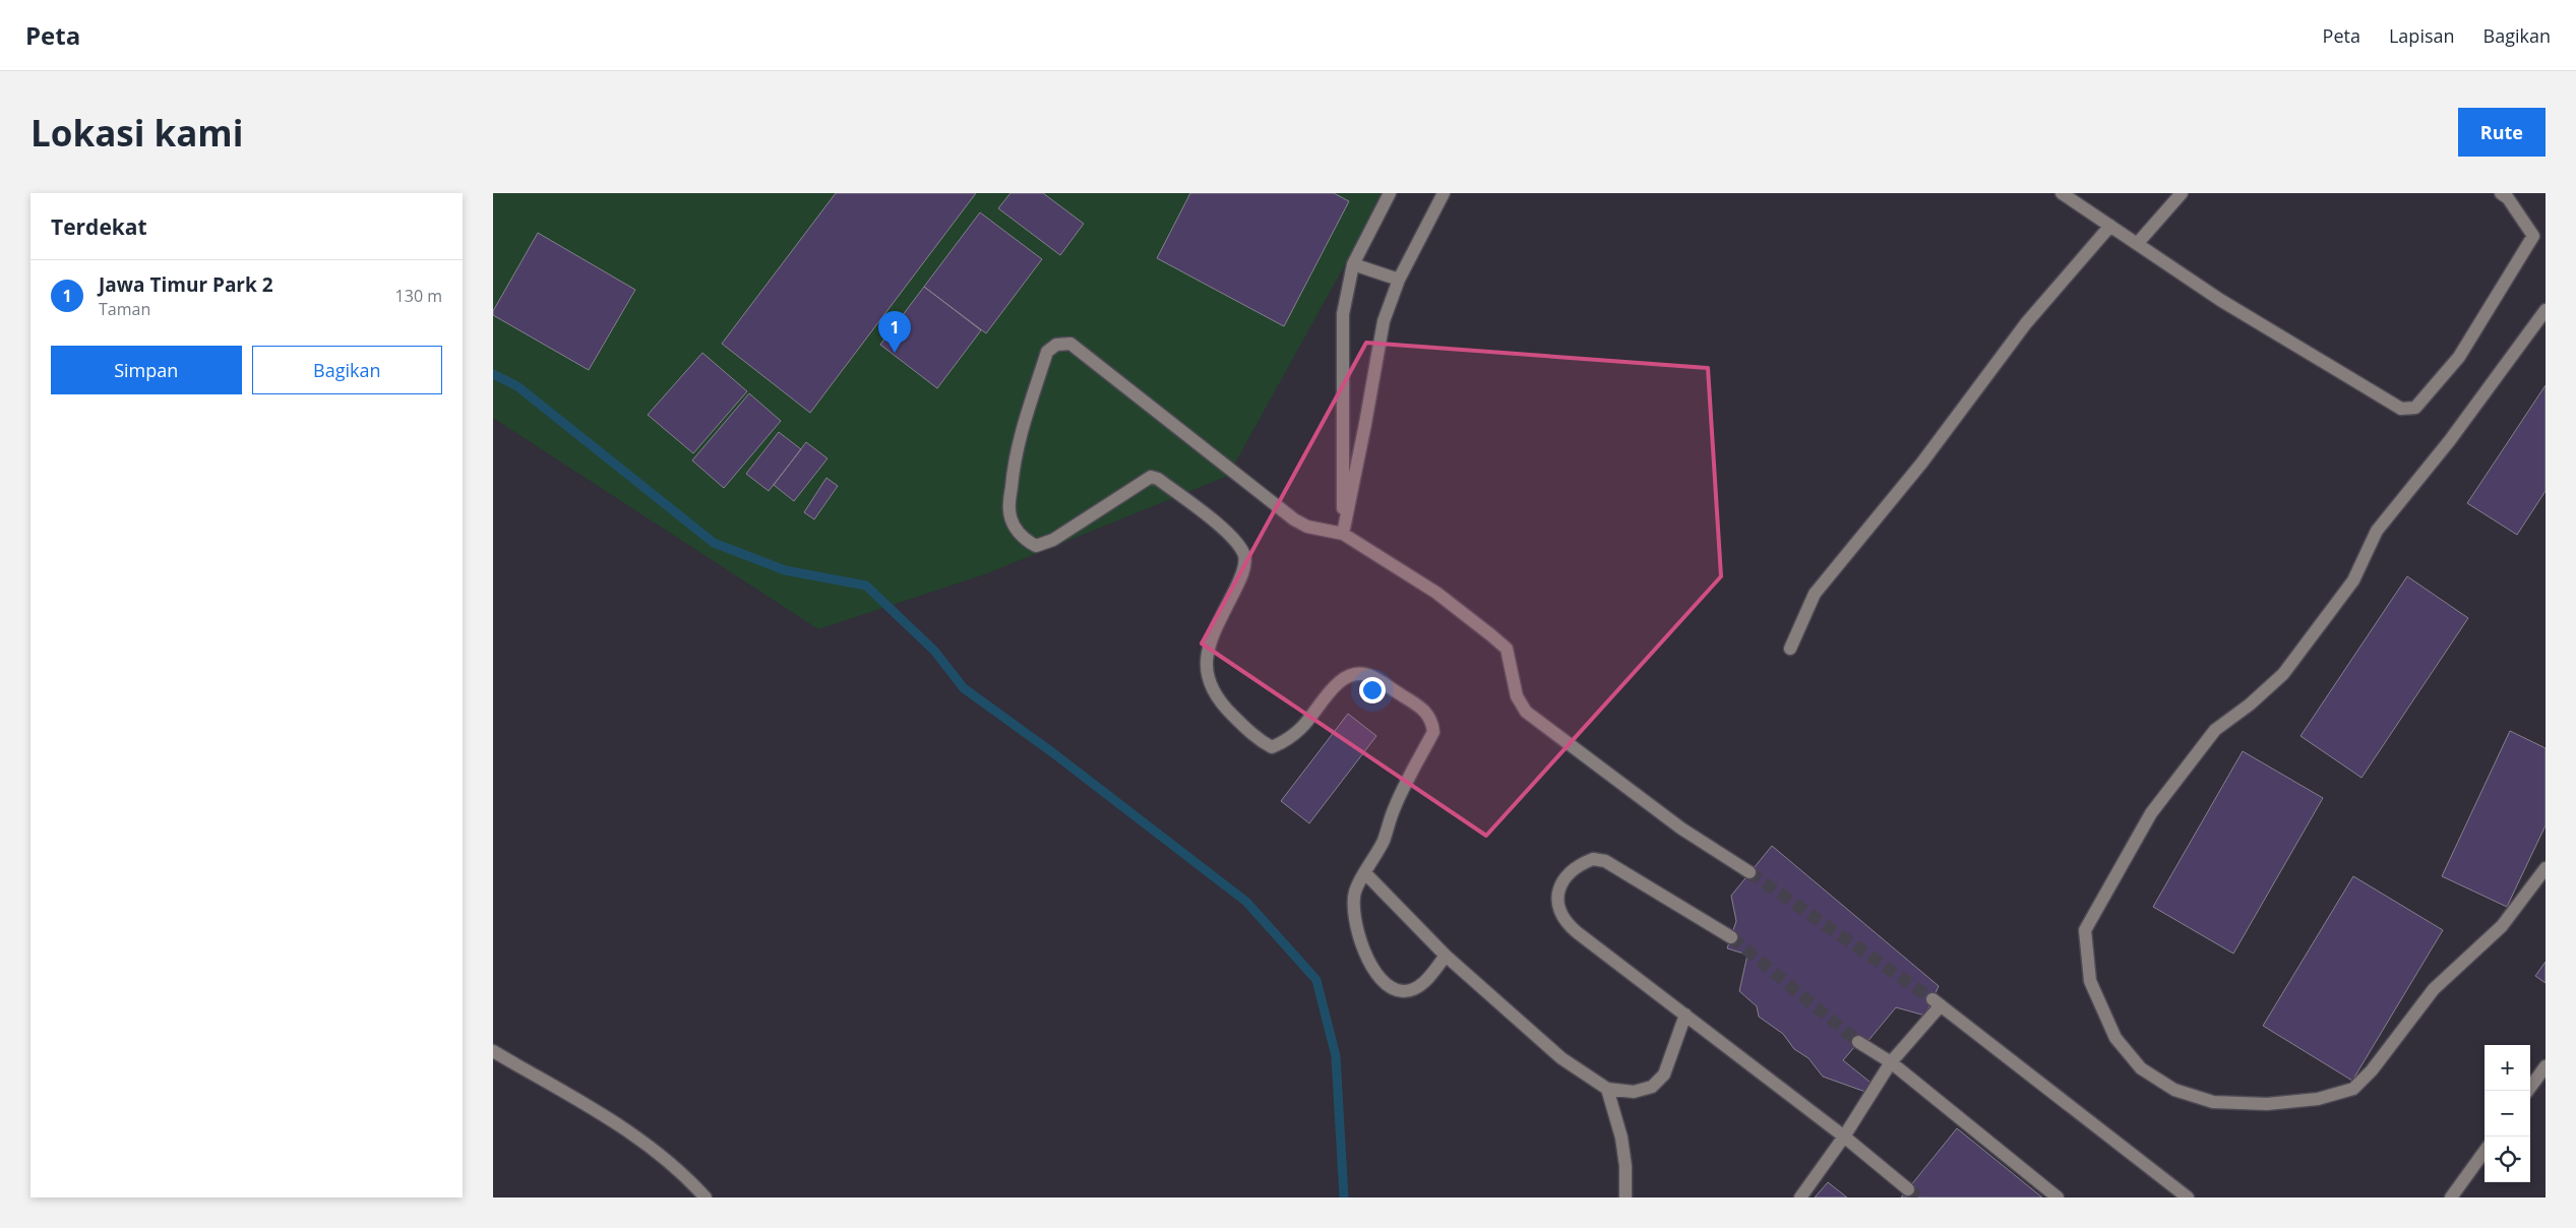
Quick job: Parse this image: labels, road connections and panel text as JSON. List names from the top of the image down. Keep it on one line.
{"page":{"header":"Peta","nav":["Peta","Lapisan","Bagikan"],"buttons":["Rute",["Simpan","Bagikan"]],"title":"Lokasi kami","heading":"Terdekat","list":[{"mark":"1","name":"Jawa Timur Park 2","note":"Taman","value":"130 m"}],"pins":"1","map_buttons":["+","−"]}}
